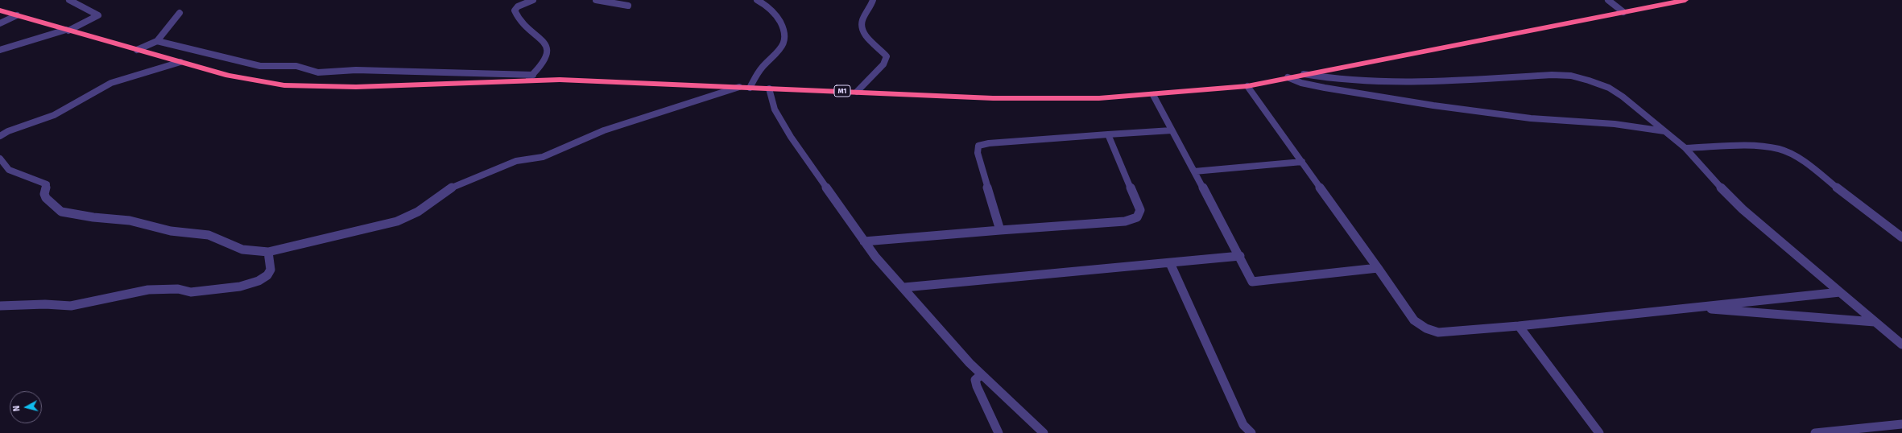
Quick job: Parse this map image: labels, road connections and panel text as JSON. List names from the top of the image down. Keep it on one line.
{"streets":{"highway":["M1"]},"north":"left"}
